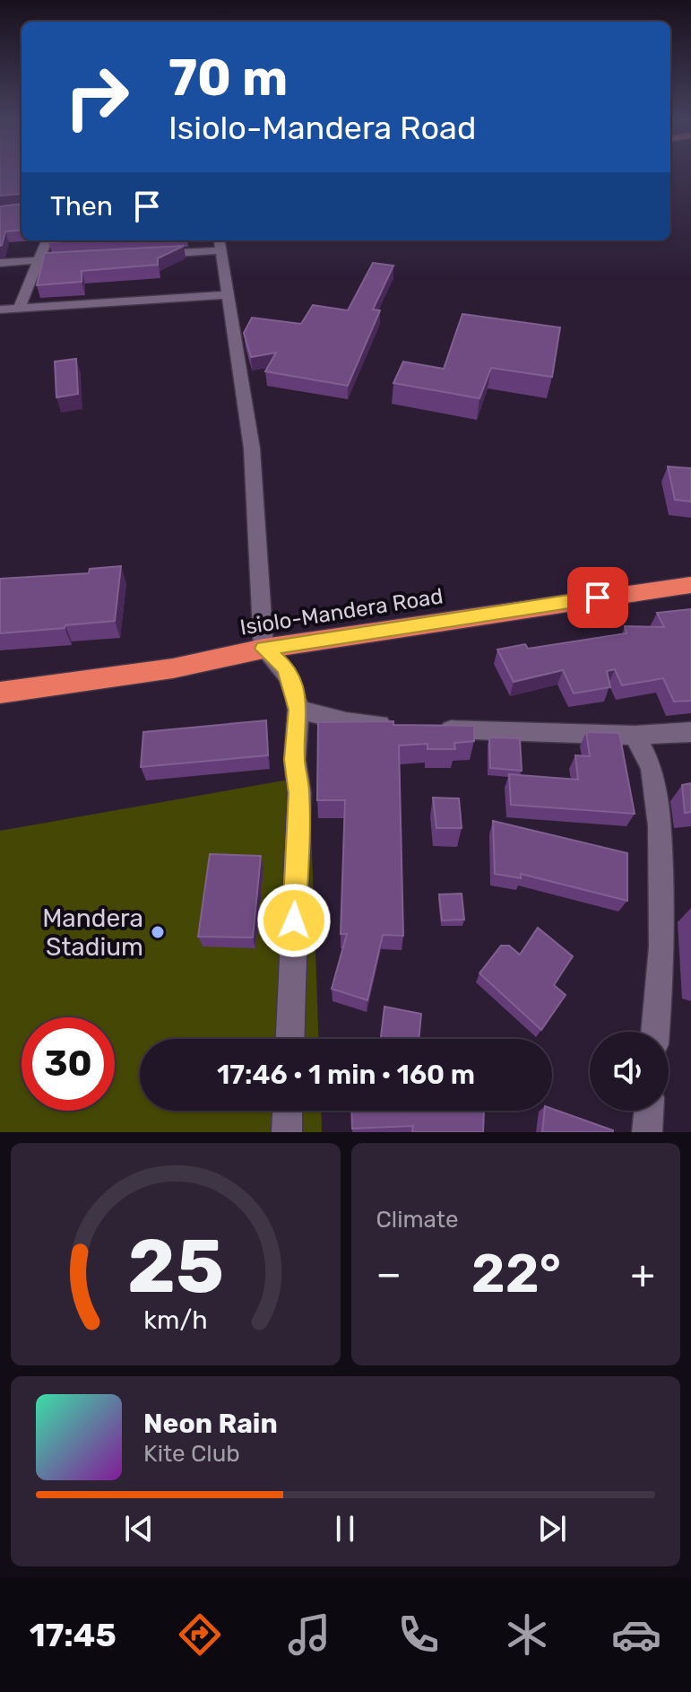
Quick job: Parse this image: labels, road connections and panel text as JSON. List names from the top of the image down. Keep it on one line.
{"streets":{"highway":["Isiolo-Mandera Road"]},"places":["Mandera Stadium"],"page":{"turn":["70 m","Isiolo-Mandera Road"],"then":"Then","limit":"30","trip":"17:46 · 1 min · 160 m","tile":"Climate","heat":["−","22°","+"],"song":["Neon Rain","Kite Club"],"tabs":"17:45","gauge":["25","km/h"]}}
